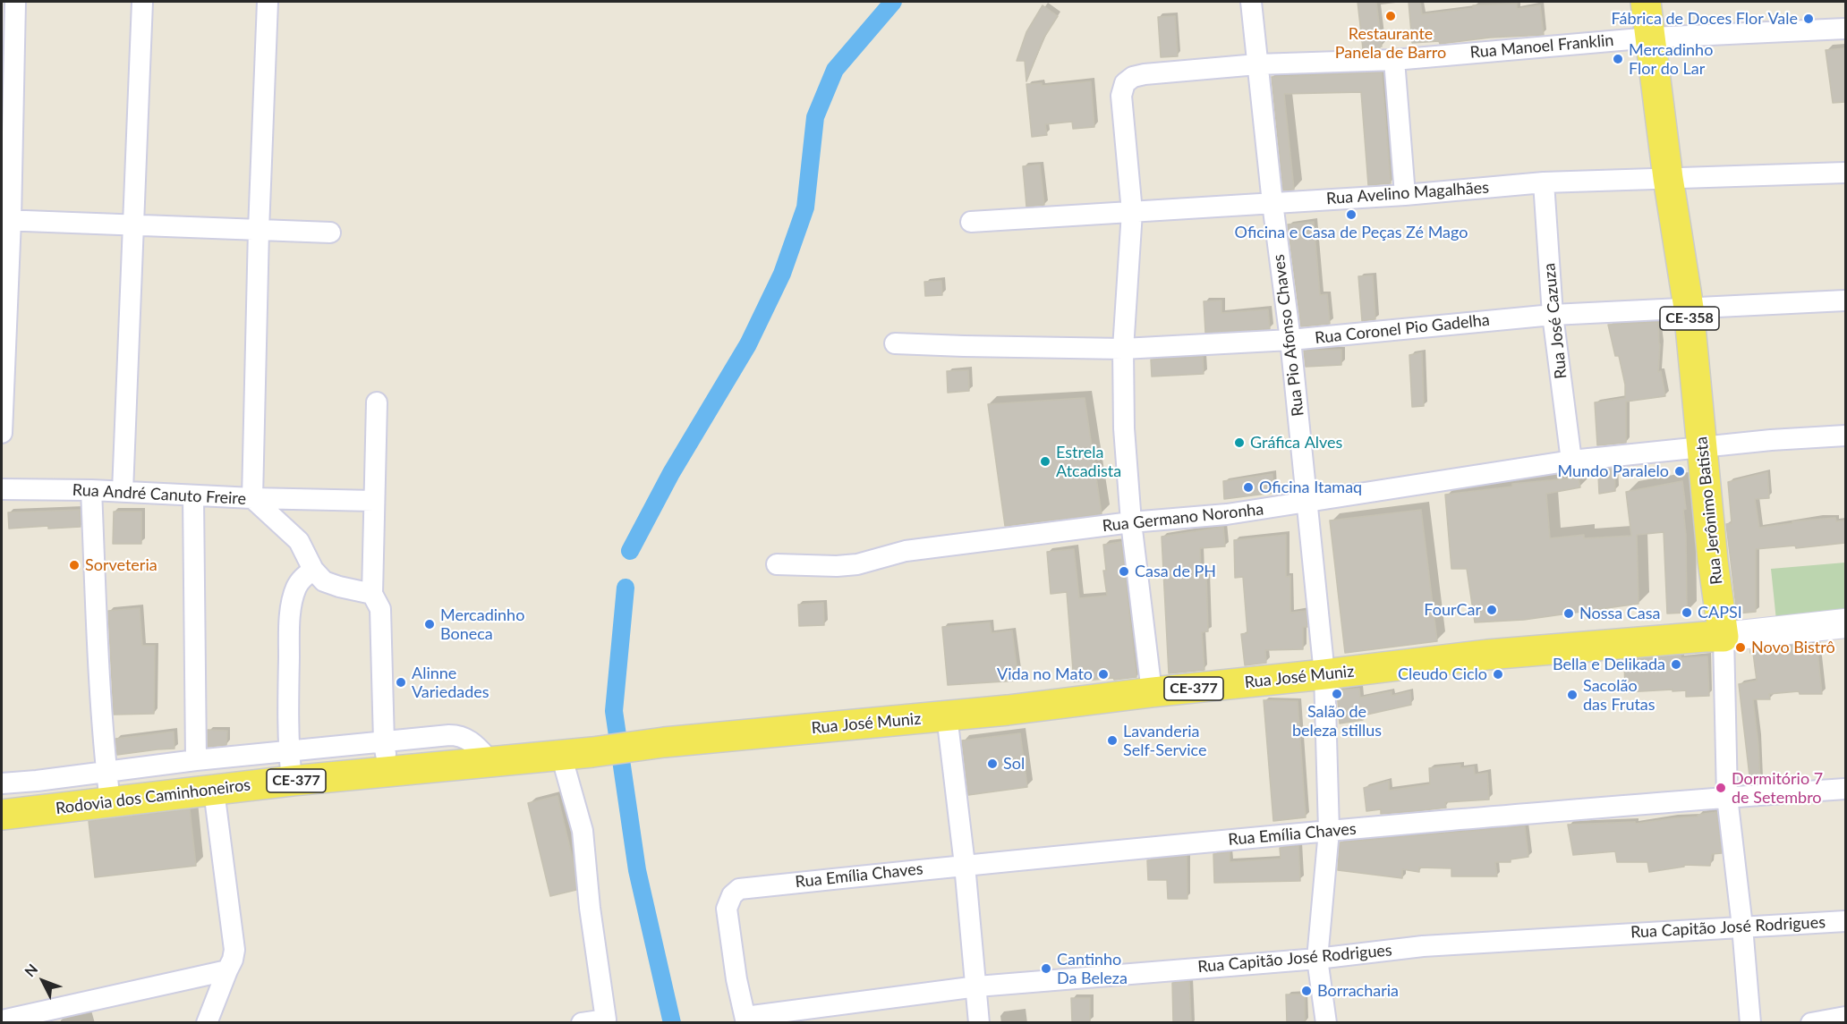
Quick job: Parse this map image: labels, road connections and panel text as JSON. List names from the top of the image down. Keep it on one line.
{"streets":{"main road":["CE-358","Rua Jerônimo Batista","Rua José Muniz","CE-377","Rodovia dos Caminhoneiros"],"street":["Rua Manoel Franklin","Rua Avelino Magalhães","Rua José Cazuza","Rua Coronel Pio Gadelha","Rua Pio Afonso Chaves","Rua André Canuto Freire","Rua Germano Noronha","Rua Emília Chaves","Rua Capitão José Rodrigues"]},"crossings":[["Rua Manoel Franklin","Rua Avelino Magalhães"],["Rua Manoel Franklin","Rua Pio Afonso Chaves"],["Rua Manoel Franklin","Rua Jerônimo Batista"],["Rua Avelino Magalhães","Rua José Cazuza"],["Rua Avelino Magalhães","Rua Pio Afonso Chaves"],["Rua Avelino Magalhães","Rua Jerônimo Batista"],["Rua José Cazuza","Rua Coronel Pio Gadelha"],["Rua José Cazuza","Rua Germano Noronha"],["Rua Coronel Pio Gadelha","Rua Pio Afonso Chaves"],["Rua Coronel Pio Gadelha","Rua Jerônimo Batista"],["Rua Pio Afonso Chaves","Rua Germano Noronha"],["Rua Pio Afonso Chaves","Rua José Muniz"],["Rua Pio Afonso Chaves","Rua Emília Chaves"],["Rua Pio Afonso Chaves","Rua Capitão José Rodrigues"],["Rua Jerônimo Batista","Rua Germano Noronha"],["Rua Jerônimo Batista","Rua José Muniz"],["Rua Jerônimo Batista","Rua Emília Chaves"],["Rua Jerônimo Batista","Rua Capitão José Rodrigues"],["Rua José Muniz","Rodovia dos Caminhoneiros"],["Rua Emília Chaves","Rua Capitão José Rodrigues"]],"places":["Restaurante Panela de Barro","Fábrica de Doces Flor Vale","Mercadinho Flor do Lar","Oficina e Casa de Peças Zé Mago","Gráfica Alves","Estrela Atcadista","Mundo Paralelo","Oficina Itamaq","Sorveteria","Casa de PH","FourCar","CAPSI","Nossa Casa","Mercadinho Boneca","Novo Bistrô","Bella e Delikada","Vida no Mato","Cleudo Ciclo","Alinne Variedades","Salão de beleza stillus","Sacolão das Frutas","Lavanderia Self-Service","Sol","Dormitório 7 de Setembro","Cantinho Da Beleza","Borracharia"],"north":"top left"}
